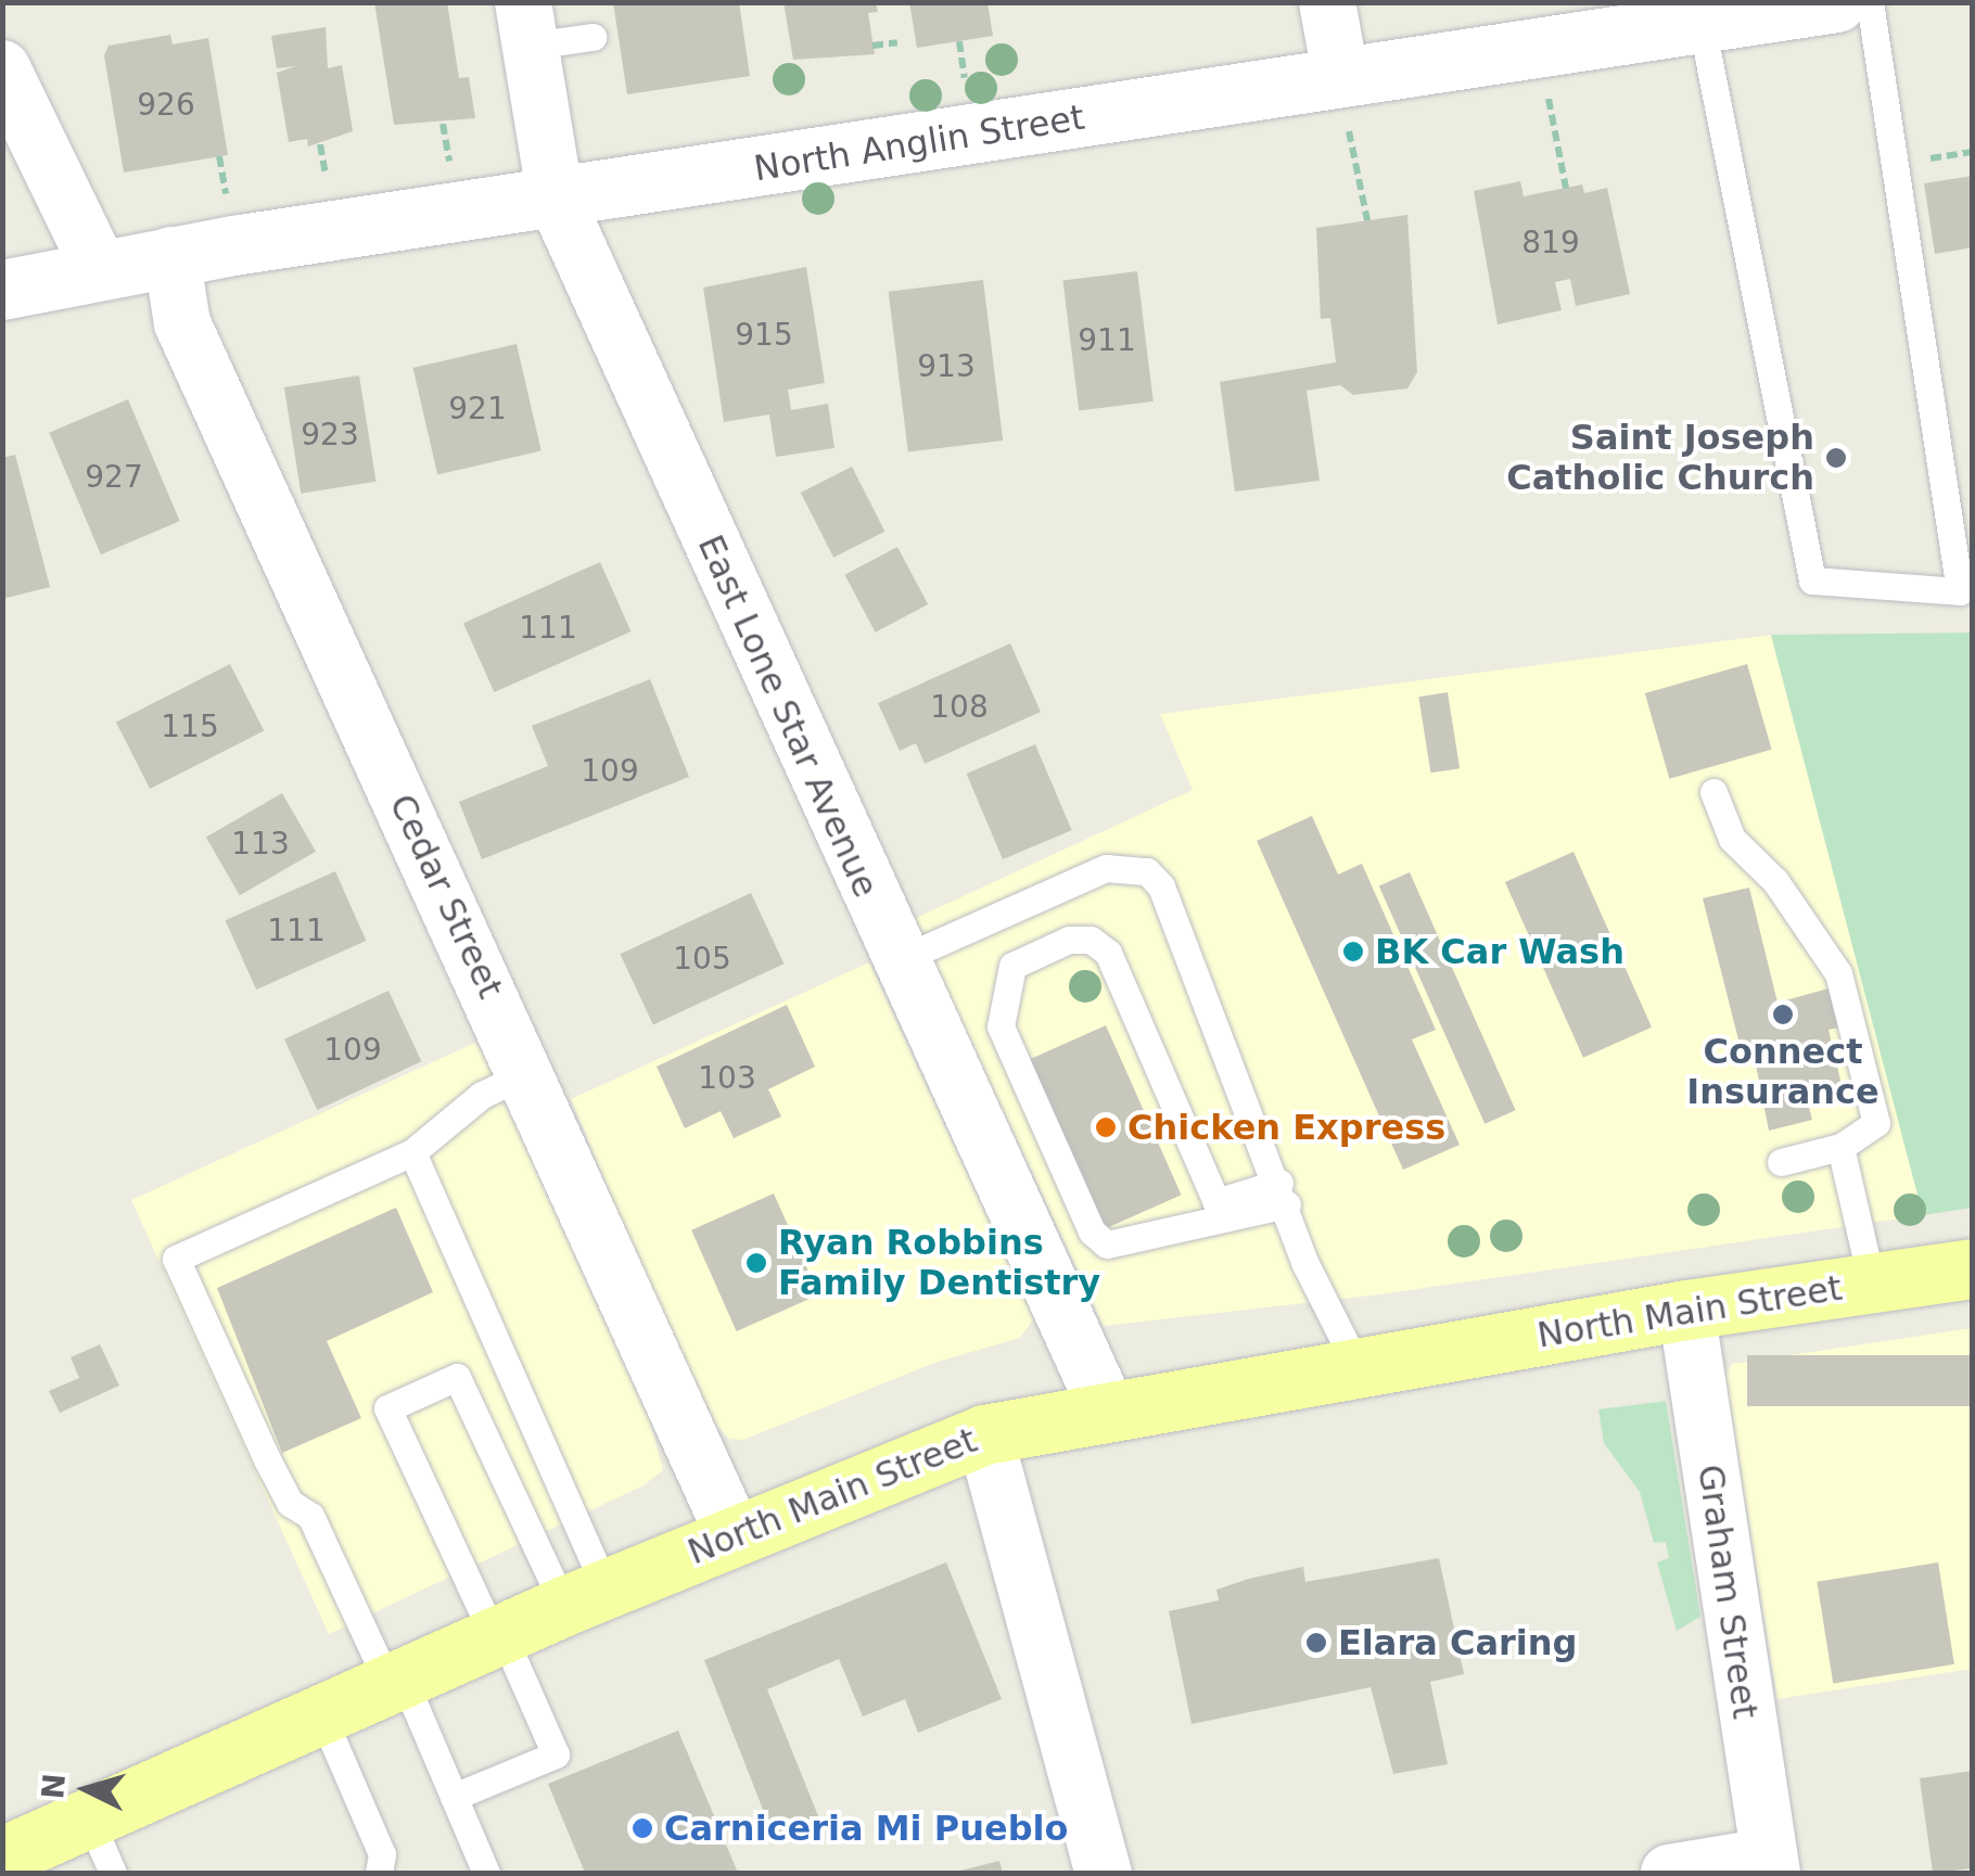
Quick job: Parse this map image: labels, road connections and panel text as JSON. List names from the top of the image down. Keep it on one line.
{"streets":{"main road":["North Main Street"],"street":["North Anglin Street","East Lone Star Avenue","Cedar Street","Graham Street"]},"crossings":[["North Anglin Street","East Lone Star Avenue"],["North Anglin Street","Cedar Street"],["East Lone Star Avenue","North Main Street"],["Cedar Street","North Main Street"],["North Main Street","Graham Street"]],"places":["Saint Joseph Catholic Church","BK Car Wash","Connect Insurance","Chicken Express","Ryan Robbins Family Dentistry","Elara Caring","Carniceria Mi Pueblo"],"house_numbers":["926","819","915","911","913","921","923","927","111","108","115","109","113","111","105","109","103"],"north":"left"}
